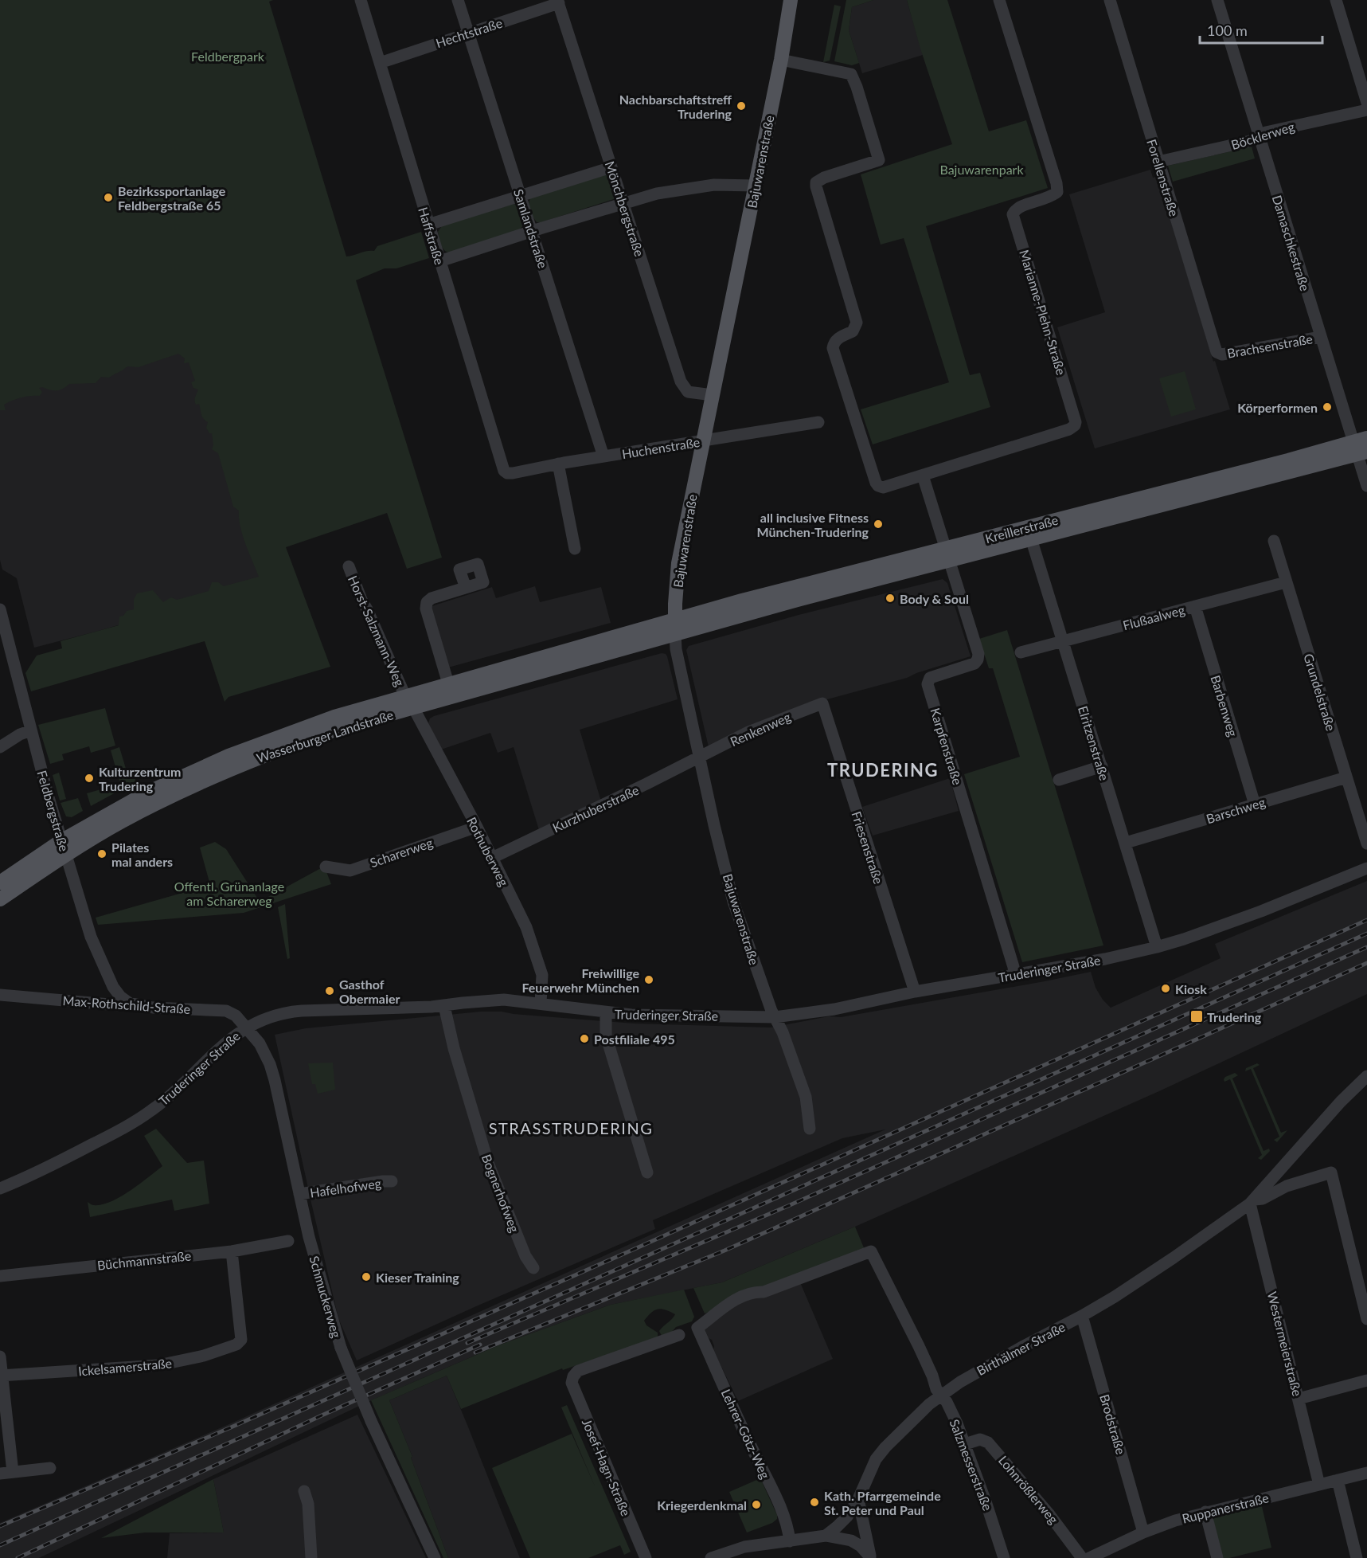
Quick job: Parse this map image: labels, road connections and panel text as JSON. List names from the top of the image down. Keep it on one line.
{"streets":{"main road":["Bajuwarenstraße","Kreillerstraße","Wasserburger Landstraße"],"street":["Hechtstraße","Böcklerweg","Forellenstraße","Mönchbergstraße","Samlandstraße","Haffstraße","Damaschkestraße","Marianne-Plehn-Straße","Brachsenstraße","Huchenstraße","Flußaalweg","Horst-Salzmann-Weg","Grundelstraße","Barbenweg","Renkenweg","Elritzenstraße","Karpfenstraße","Kurzhuberstraße","Barschweg","Feldbergstraße","Friesenstraße","Rothuberweg","Scharerweg","Truderinger Straße","Max-Rothschild-Straße","Hafelhofweg","Bognerhofweg","Büchmannstraße","Schmuckerweg","Westermeierstraße","Birthälmer Straße","Ickelsamerstraße","Brodstraße","Lehrer-Götz-Weg","Salzmesserstraße","Josef-Hagn-Straße","Lohnrößlerweg","Ruppanerstraße"]},"crossings":[["Hechtstraße","Mönchbergstraße"],["Hechtstraße","Samlandstraße"],["Hechtstraße","Haffstraße"],["Böcklerweg","Forellenstraße"],["Böcklerweg","Damaschkestraße"],["Bajuwarenstraße","Mönchbergstraße"],["Bajuwarenstraße","Huchenstraße"],["Bajuwarenstraße","Kreillerstraße"],["Bajuwarenstraße","Renkenweg"],["Bajuwarenstraße","Wasserburger Landstraße"],["Bajuwarenstraße","Kurzhuberstraße"],["Bajuwarenstraße","Truderinger Straße"],["Forellenstraße","Brachsenstraße"],["Samlandstraße","Huchenstraße"],["Haffstraße","Huchenstraße"],["Damaschkestraße","Brachsenstraße"],["Damaschkestraße","Kreillerstraße"],["Kreillerstraße","Wasserburger Landstraße"],["Kreillerstraße","Elritzenstraße"],["Kreillerstraße","Karpfenstraße"],["Flußaalweg","Grundelstraße"],["Flußaalweg","Barbenweg"],["Flußaalweg","Elritzenstraße"],["Horst-Salzmann-Weg","Wasserburger Landstraße"],["Horst-Salzmann-Weg","Rothuberweg"],["Grundelstraße","Barschweg"],["Barbenweg","Barschweg"],["Renkenweg","Kurzhuberstraße"],["Renkenweg","Friesenstraße"],["Wasserburger Landstraße","Feldbergstraße"],["Wasserburger Landstraße","Rothuberweg"],["Elritzenstraße","Barschweg"],["Elritzenstraße","Truderinger Straße"],["Karpfenstraße","Truderinger Straße"],["Kurzhuberstraße","Rothuberweg"],["Feldbergstraße","Max-Rothschild-Straße"],["Friesenstraße","Truderinger Straße"],["Rothuberweg","Scharerweg"],["Rothuberweg","Truderinger Straße"],["Truderinger Straße","Max-Rothschild-Straße"],["Truderinger Straße","Bognerhofweg"],["Truderinger Straße","Schmuckerweg"],["Max-Rothschild-Straße","Schmuckerweg"],["Hafelhofweg","Schmuckerweg"],["Büchmannstraße","Ickelsamerstraße"],["Westermeierstraße","Birthälmer Straße"],["Westermeierstraße","Ruppanerstraße"],["Birthälmer Straße","Brodstraße"],["Birthälmer Straße","Salzmesserstraße"],["Brodstraße","Ruppanerstraße"],["Lehrer-Götz-Weg","Salzmesserstraße"],["Salzmesserstraße","Lohnrößlerweg"]],"districts":["TRUDERING","STRASSTRUDERING"],"parks":["Feldbergpark","Bajuwarenpark","Offentl. Grünanlage am Scharerweg"],"places":{"other":["Nachbarschaftstreff Trudering","Bezirkssportanlage Feldbergstraße 65","Körperformen","all inclusive Fitness München-Trudering","Body & Soul","Kulturzentrum Trudering","Pilates mal anders","Freiwillige Feuerwehr München","Kiosk","Gasthof Obermaier","Postfiliale 495","Kieser Training","Kath. Pfarrgemeinde St. Peter und Paul","Kriegerdenkmal"],"transit":["Trudering"]},"scale_bar":"100 m"}
